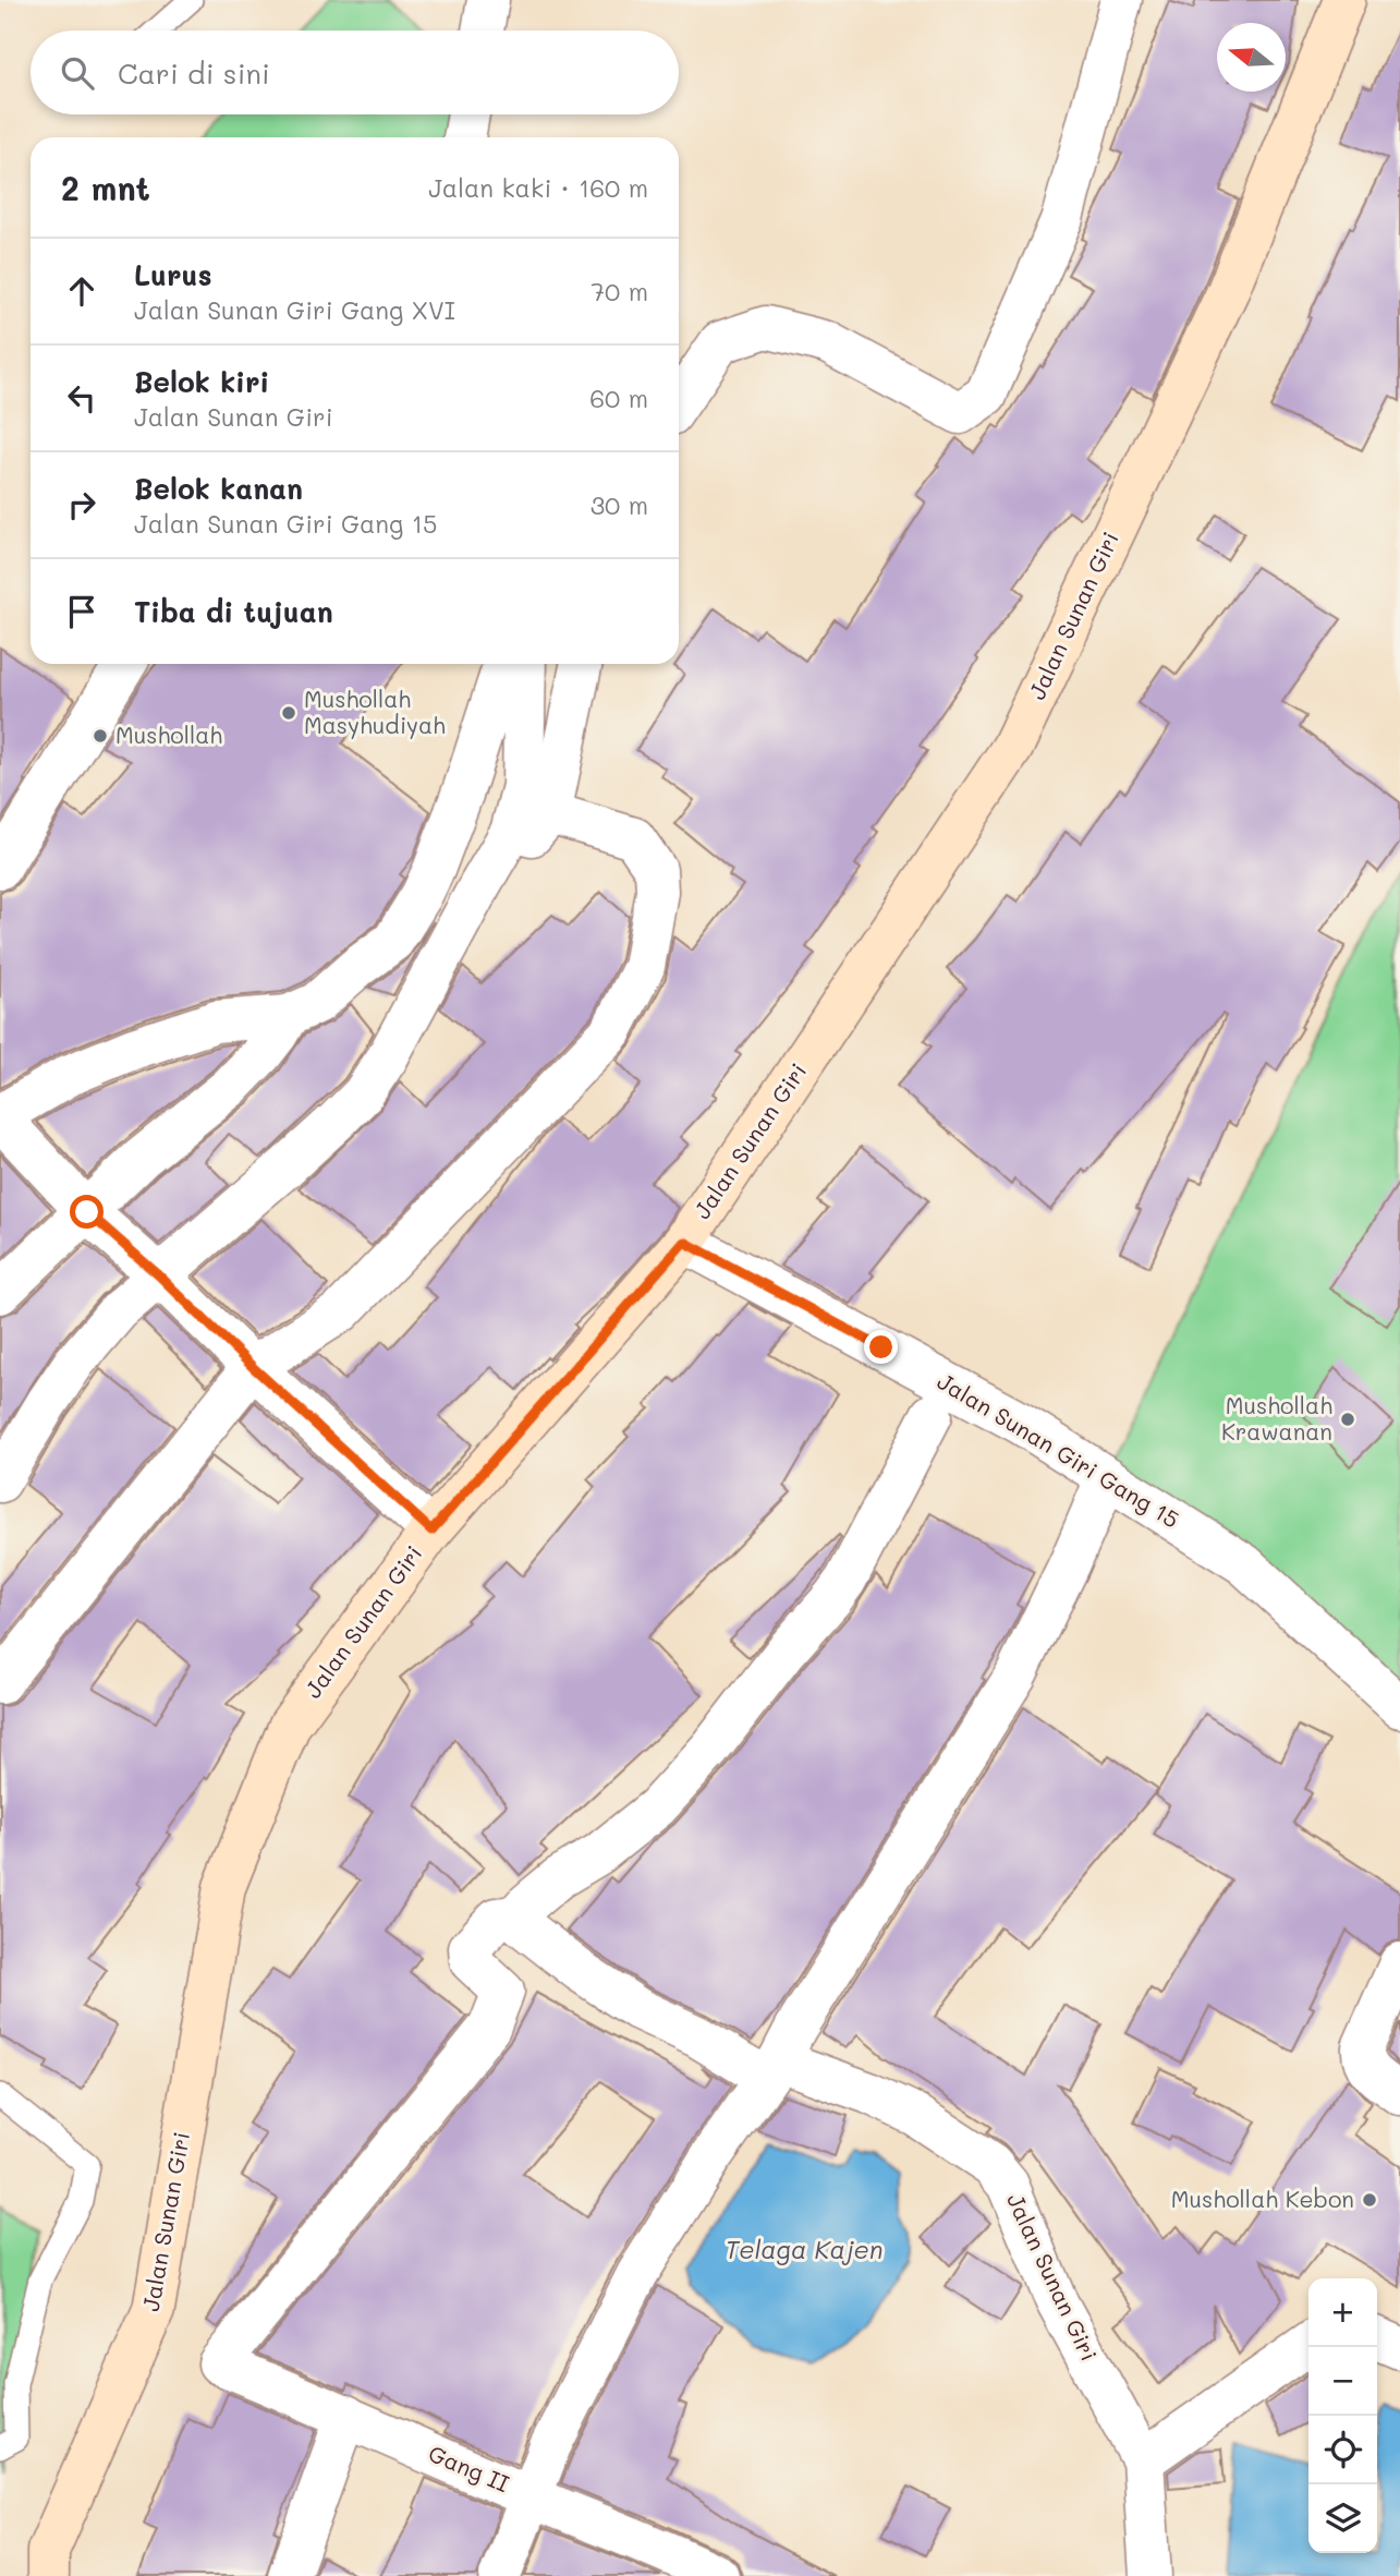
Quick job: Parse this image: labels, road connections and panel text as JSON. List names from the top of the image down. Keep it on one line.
{"streets":{"main road":["Jalan Sunan Giri"],"street":["Jalan Sunan Giri Gang 15","Gang II"]},"crossings":[["Jalan Sunan Giri","Jalan Sunan Giri Gang 15"],["Jalan Sunan Giri","Gang II"]],"water":["Telaga Kajen"],"places":["Mushollah Masyhudiyah","Mushollah","Mushollah Krawanan","Mushollah Kebon"],"north":"left","page":{"search":"Cari di sini","heading":["2 mnt","Jalan kaki · 160 m"],"list":[["Lurus","Jalan Sunan Giri Gang XVI","70 m"],["Belok kiri","Jalan Sunan Giri","60 m"],["Belok kanan","Jalan Sunan Giri Gang 15","30 m"],"Tiba di tujuan"],"map_buttons":["+","−"]}}
